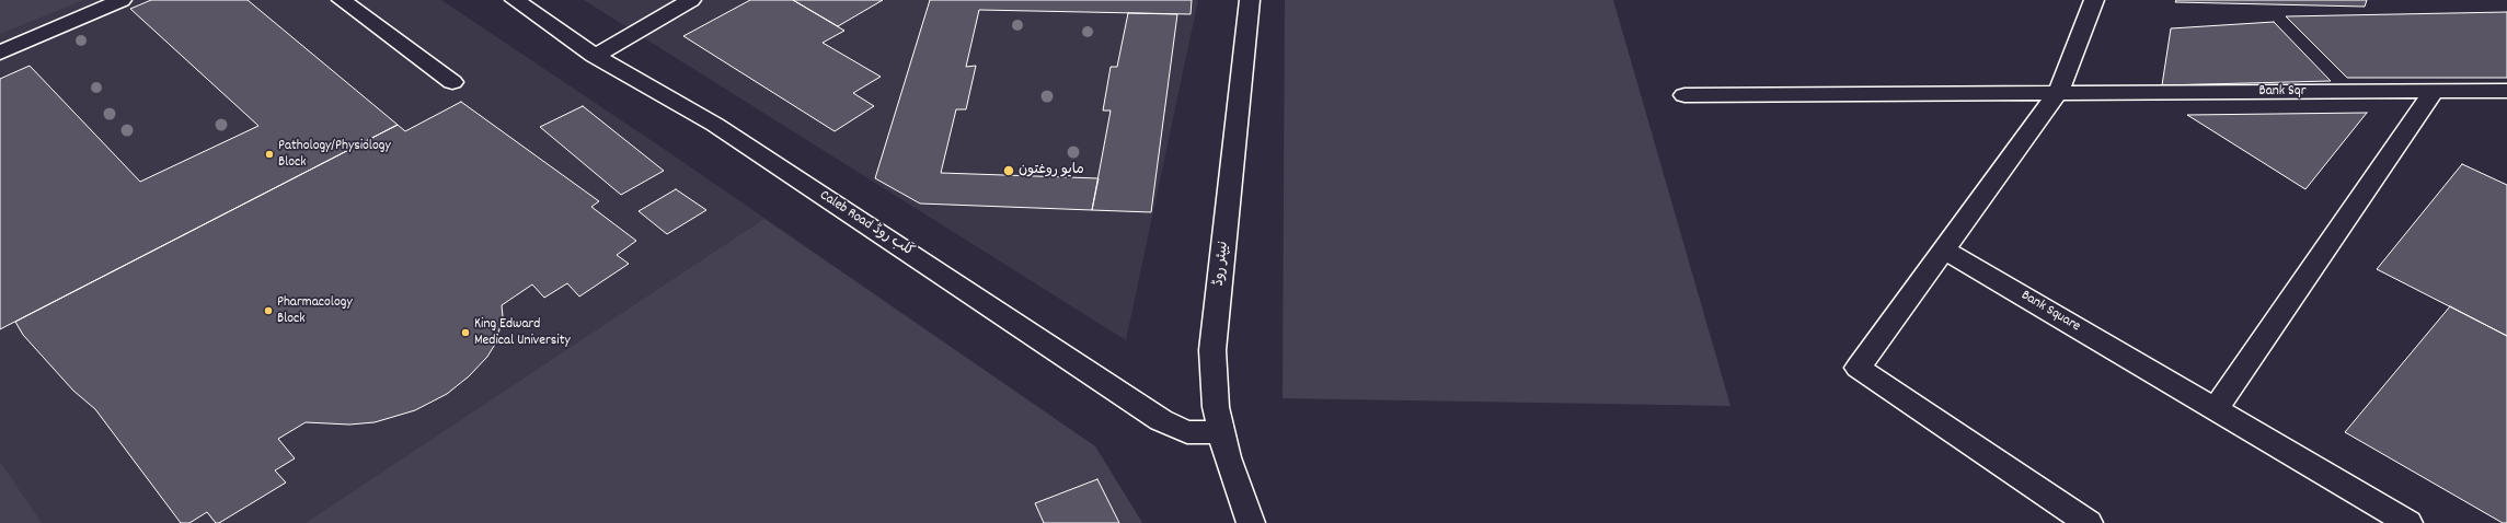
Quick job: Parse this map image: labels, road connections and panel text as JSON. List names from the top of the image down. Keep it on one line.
{"streets":{"street":["Bank Sqr","Caleb Road کلب روڈ","نیپئر روڈ","Bank Square"]},"crossings":[["Caleb Road کلب روڈ","نیپئر روڈ"]],"places":["Pathology/Physiology Block","مایو روغتون","Pharmacology Block","King Edward Medical University"]}
